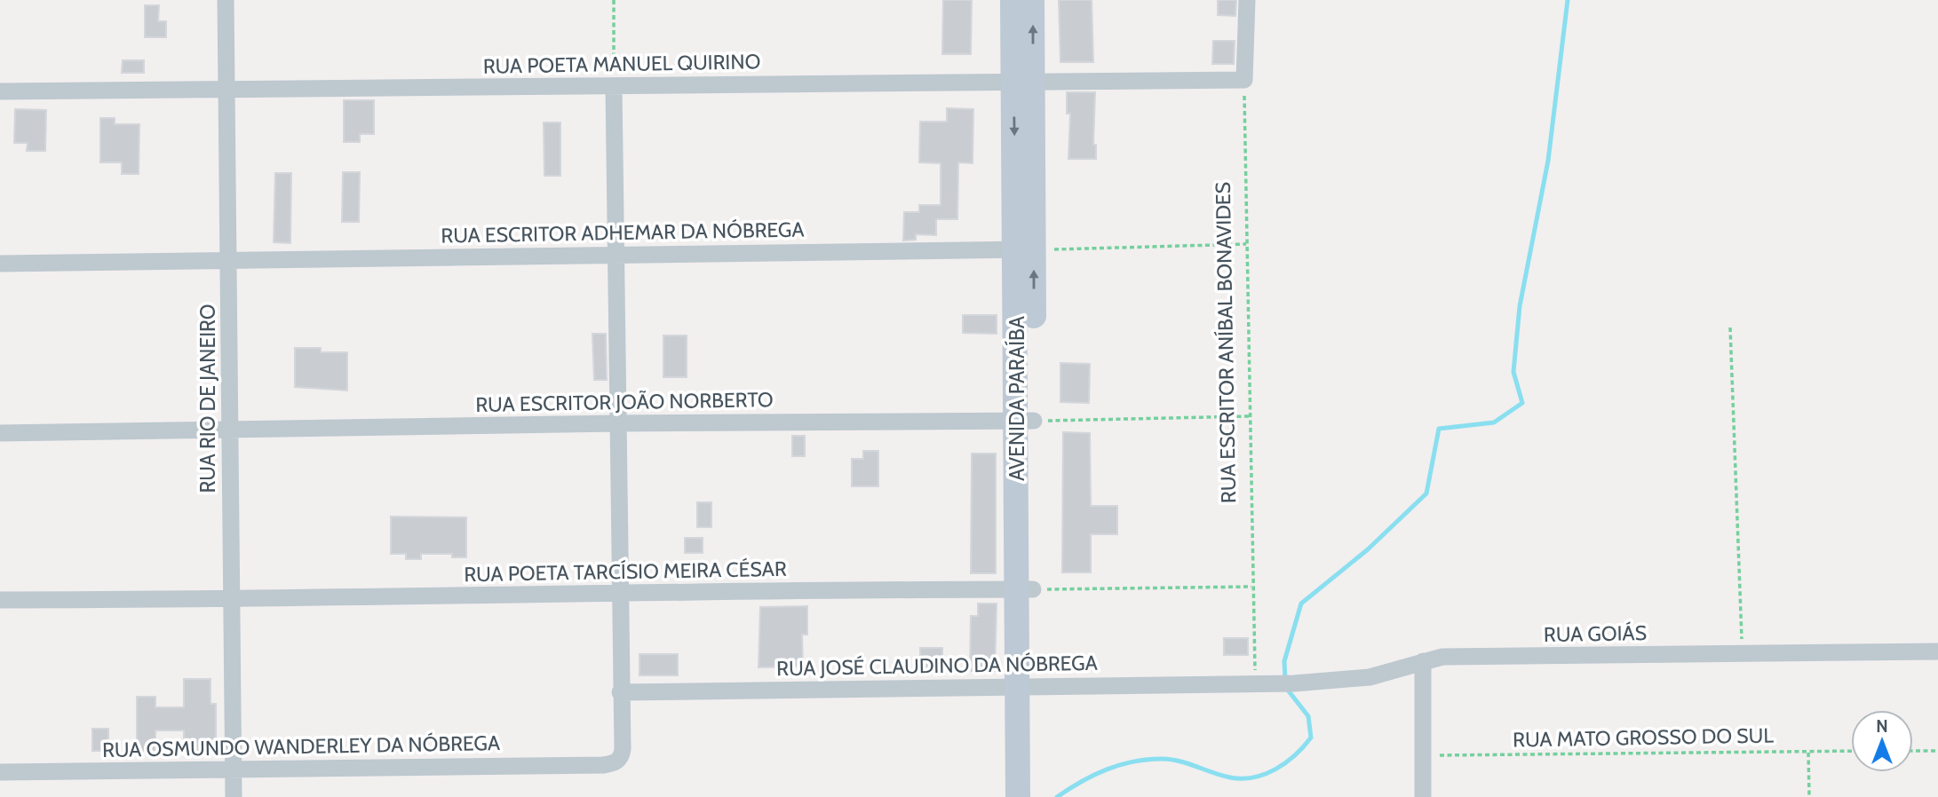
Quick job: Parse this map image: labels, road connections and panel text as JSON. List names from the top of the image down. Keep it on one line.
{"streets":{"street":["RUA POETA MANUEL QUIRINO","RUA ESCRITOR ADHEMAR DA NÓBREGA","RUA RIO DE JANEIRO","AVENIDA PARAÍBA","RUA ESCRITOR JOÃO NORBERTO","RUA POETA TARCÍSIO MEIRA CÉSAR","RUA GOIÁS","RUA JOSÉ CLAUDINO DA NÓBREGA","RUA OSMUNDO WANDERLEY DA NÓBREGA"],"path":["RUA ESCRITOR ANÍBAL BONAVIDES","RUA MATO GROSSO DO SUL"]},"crossings":[["RUA POETA MANUEL QUIRINO","RUA ESCRITOR ANÍBAL BONAVIDES"],["RUA POETA MANUEL QUIRINO","RUA RIO DE JANEIRO"],["RUA POETA MANUEL QUIRINO","AVENIDA PARAÍBA"],["RUA ESCRITOR ADHEMAR DA NÓBREGA","RUA RIO DE JANEIRO"],["RUA ESCRITOR ADHEMAR DA NÓBREGA","AVENIDA PARAÍBA"],["RUA ESCRITOR ANÍBAL BONAVIDES","RUA GOIÁS"],["RUA ESCRITOR ANÍBAL BONAVIDES","RUA JOSÉ CLAUDINO DA NÓBREGA"],["RUA RIO DE JANEIRO","RUA ESCRITOR JOÃO NORBERTO"],["RUA RIO DE JANEIRO","RUA POETA TARCÍSIO MEIRA CÉSAR"],["RUA RIO DE JANEIRO","RUA OSMUNDO WANDERLEY DA NÓBREGA"],["AVENIDA PARAÍBA","RUA ESCRITOR JOÃO NORBERTO"],["AVENIDA PARAÍBA","RUA POETA TARCÍSIO MEIRA CÉSAR"],["AVENIDA PARAÍBA","RUA JOSÉ CLAUDINO DA NÓBREGA"],["RUA GOIÁS","RUA JOSÉ CLAUDINO DA NÓBREGA"],["RUA JOSÉ CLAUDINO DA NÓBREGA","RUA OSMUNDO WANDERLEY DA NÓBREGA"]],"north":"top"}
